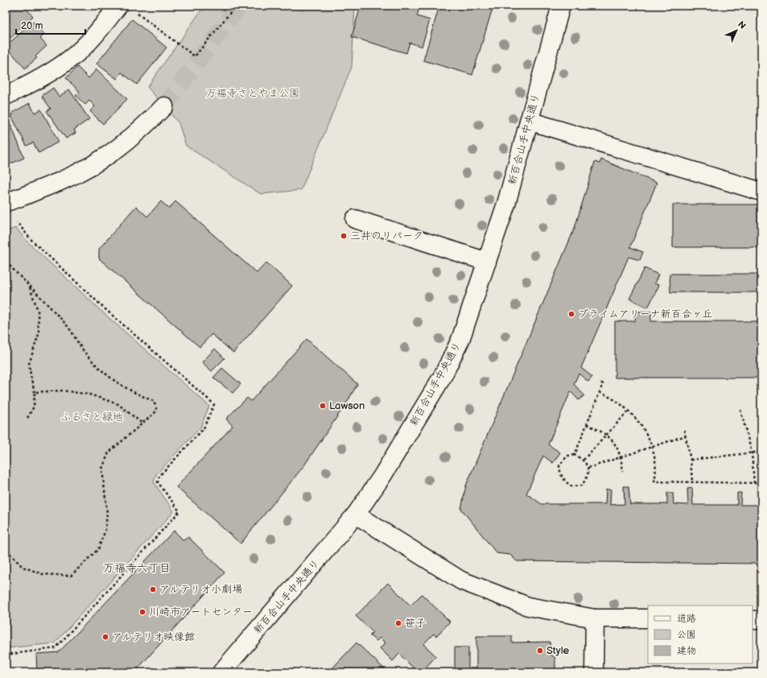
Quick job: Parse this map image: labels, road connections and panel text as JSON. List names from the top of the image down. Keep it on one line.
{"streets":{"street":["新百合山手中央通り"]},"districts":["万福寺六丁目"],"parks":["万福寺さとやま公園","ふるさと緑地"],"places":["三井のリパーク","プライムアリーナ新百合ヶ丘","Lawson","アルテリオ小劇場","川崎市アートセンター","笹子","アルテリオ映像館","Style"],"legend":["道路","公園","建物"],"scale_bar":"20 m","north":"top right"}
